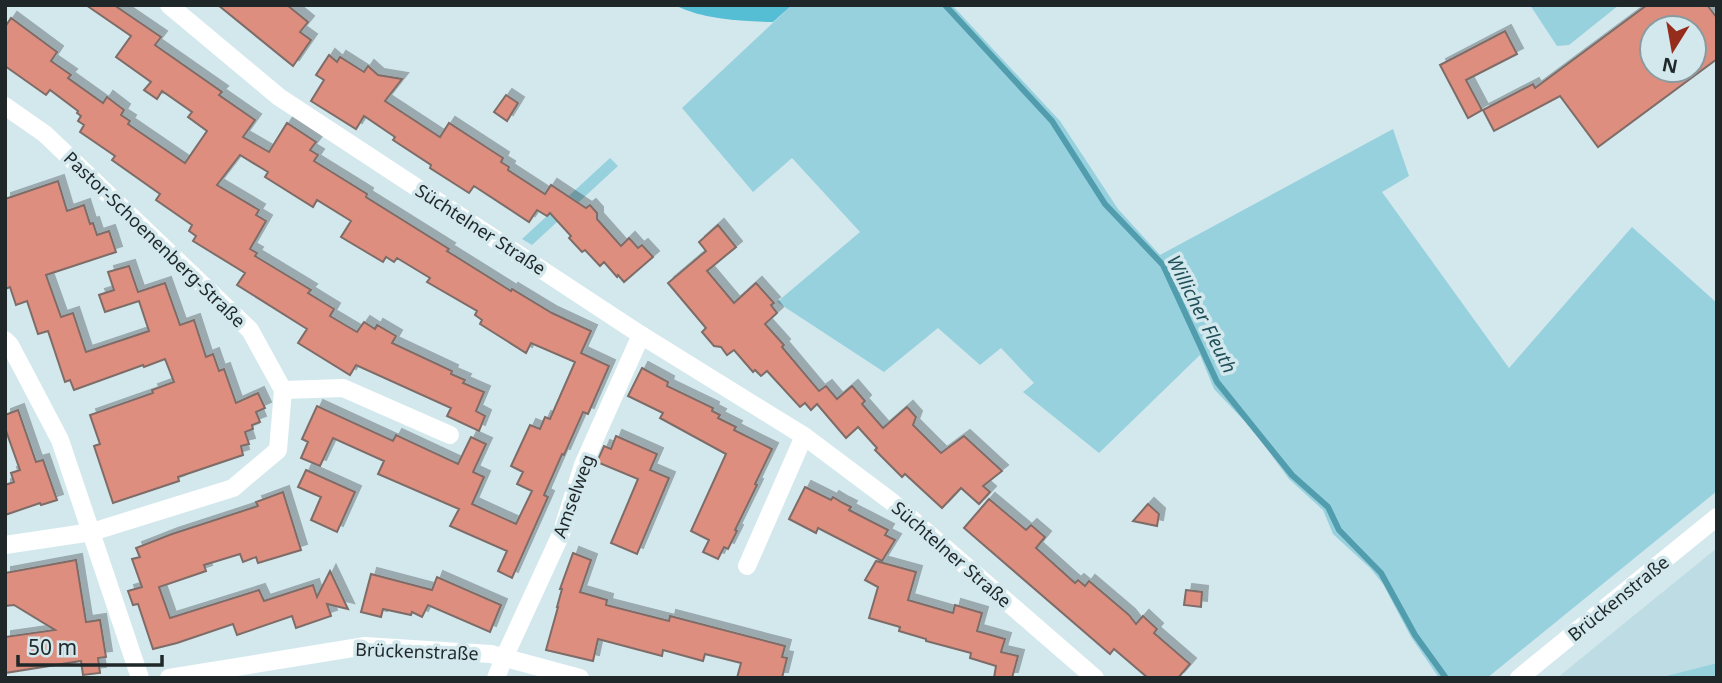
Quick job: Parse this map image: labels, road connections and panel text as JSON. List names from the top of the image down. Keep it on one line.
{"streets":{"street":["Süchtelner Straße","Pastor-Schoenenberg-Straße","Amselweg","Brückenstraße"]},"crossings":[["Süchtelner Straße","Amselweg"],["Amselweg","Brückenstraße"]],"water":["Willicher Fleuth"],"scale_bar":"50 m","north":"bottom"}
